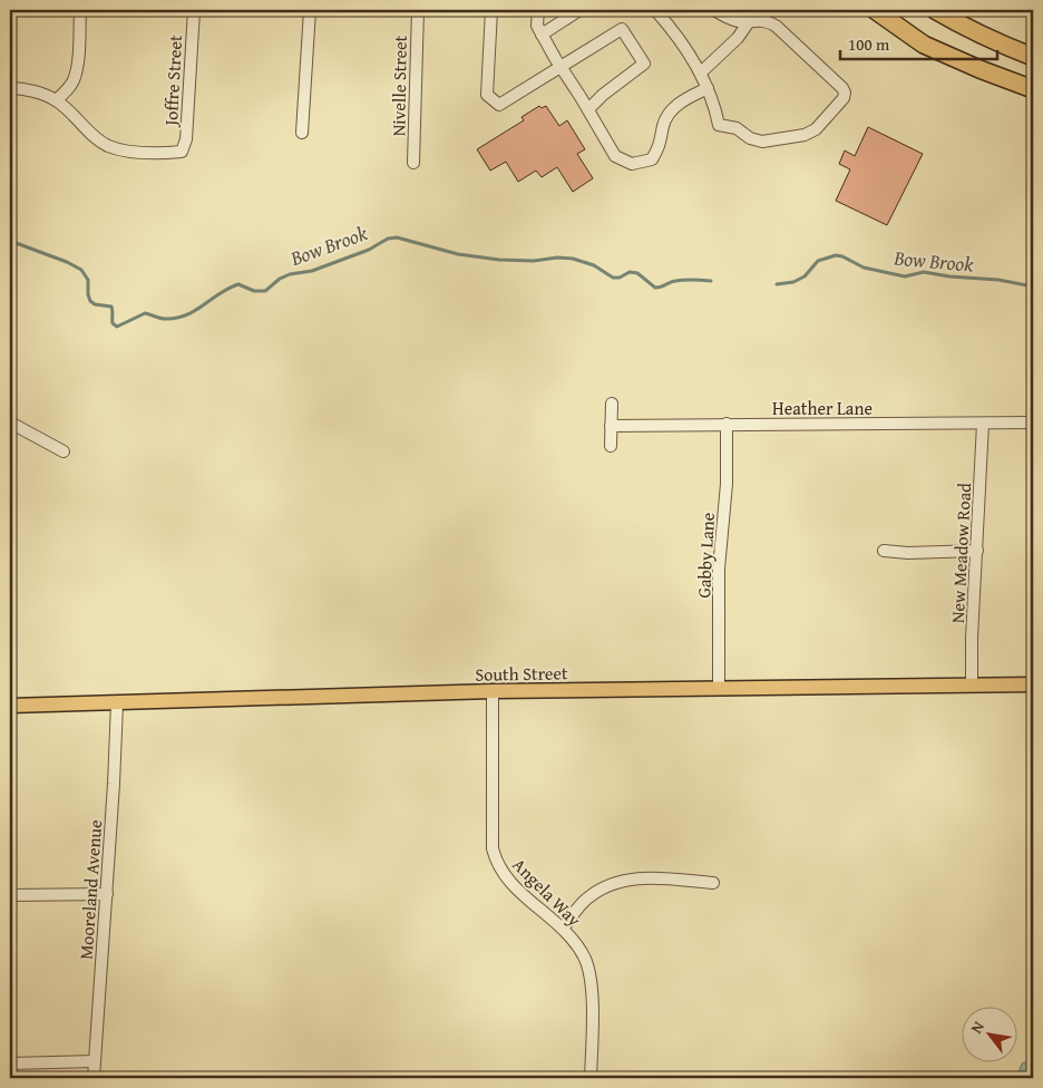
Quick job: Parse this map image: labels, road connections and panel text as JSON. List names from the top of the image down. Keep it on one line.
{"streets":{"main road":["South Street"],"street":["Joffre Street","Nivelle Street","Heather Lane","New Meadow Road","Gabby Lane","Mooreland Avenue","Angela Way"]},"crossings":[["Heather Lane","New Meadow Road"],["Heather Lane","Gabby Lane"],["New Meadow Road","South Street"],["Gabby Lane","South Street"],["South Street","Mooreland Avenue"],["South Street","Angela Way"]],"water":["Bow Brook"],"scale_bar":"100 m","north":"top left"}
